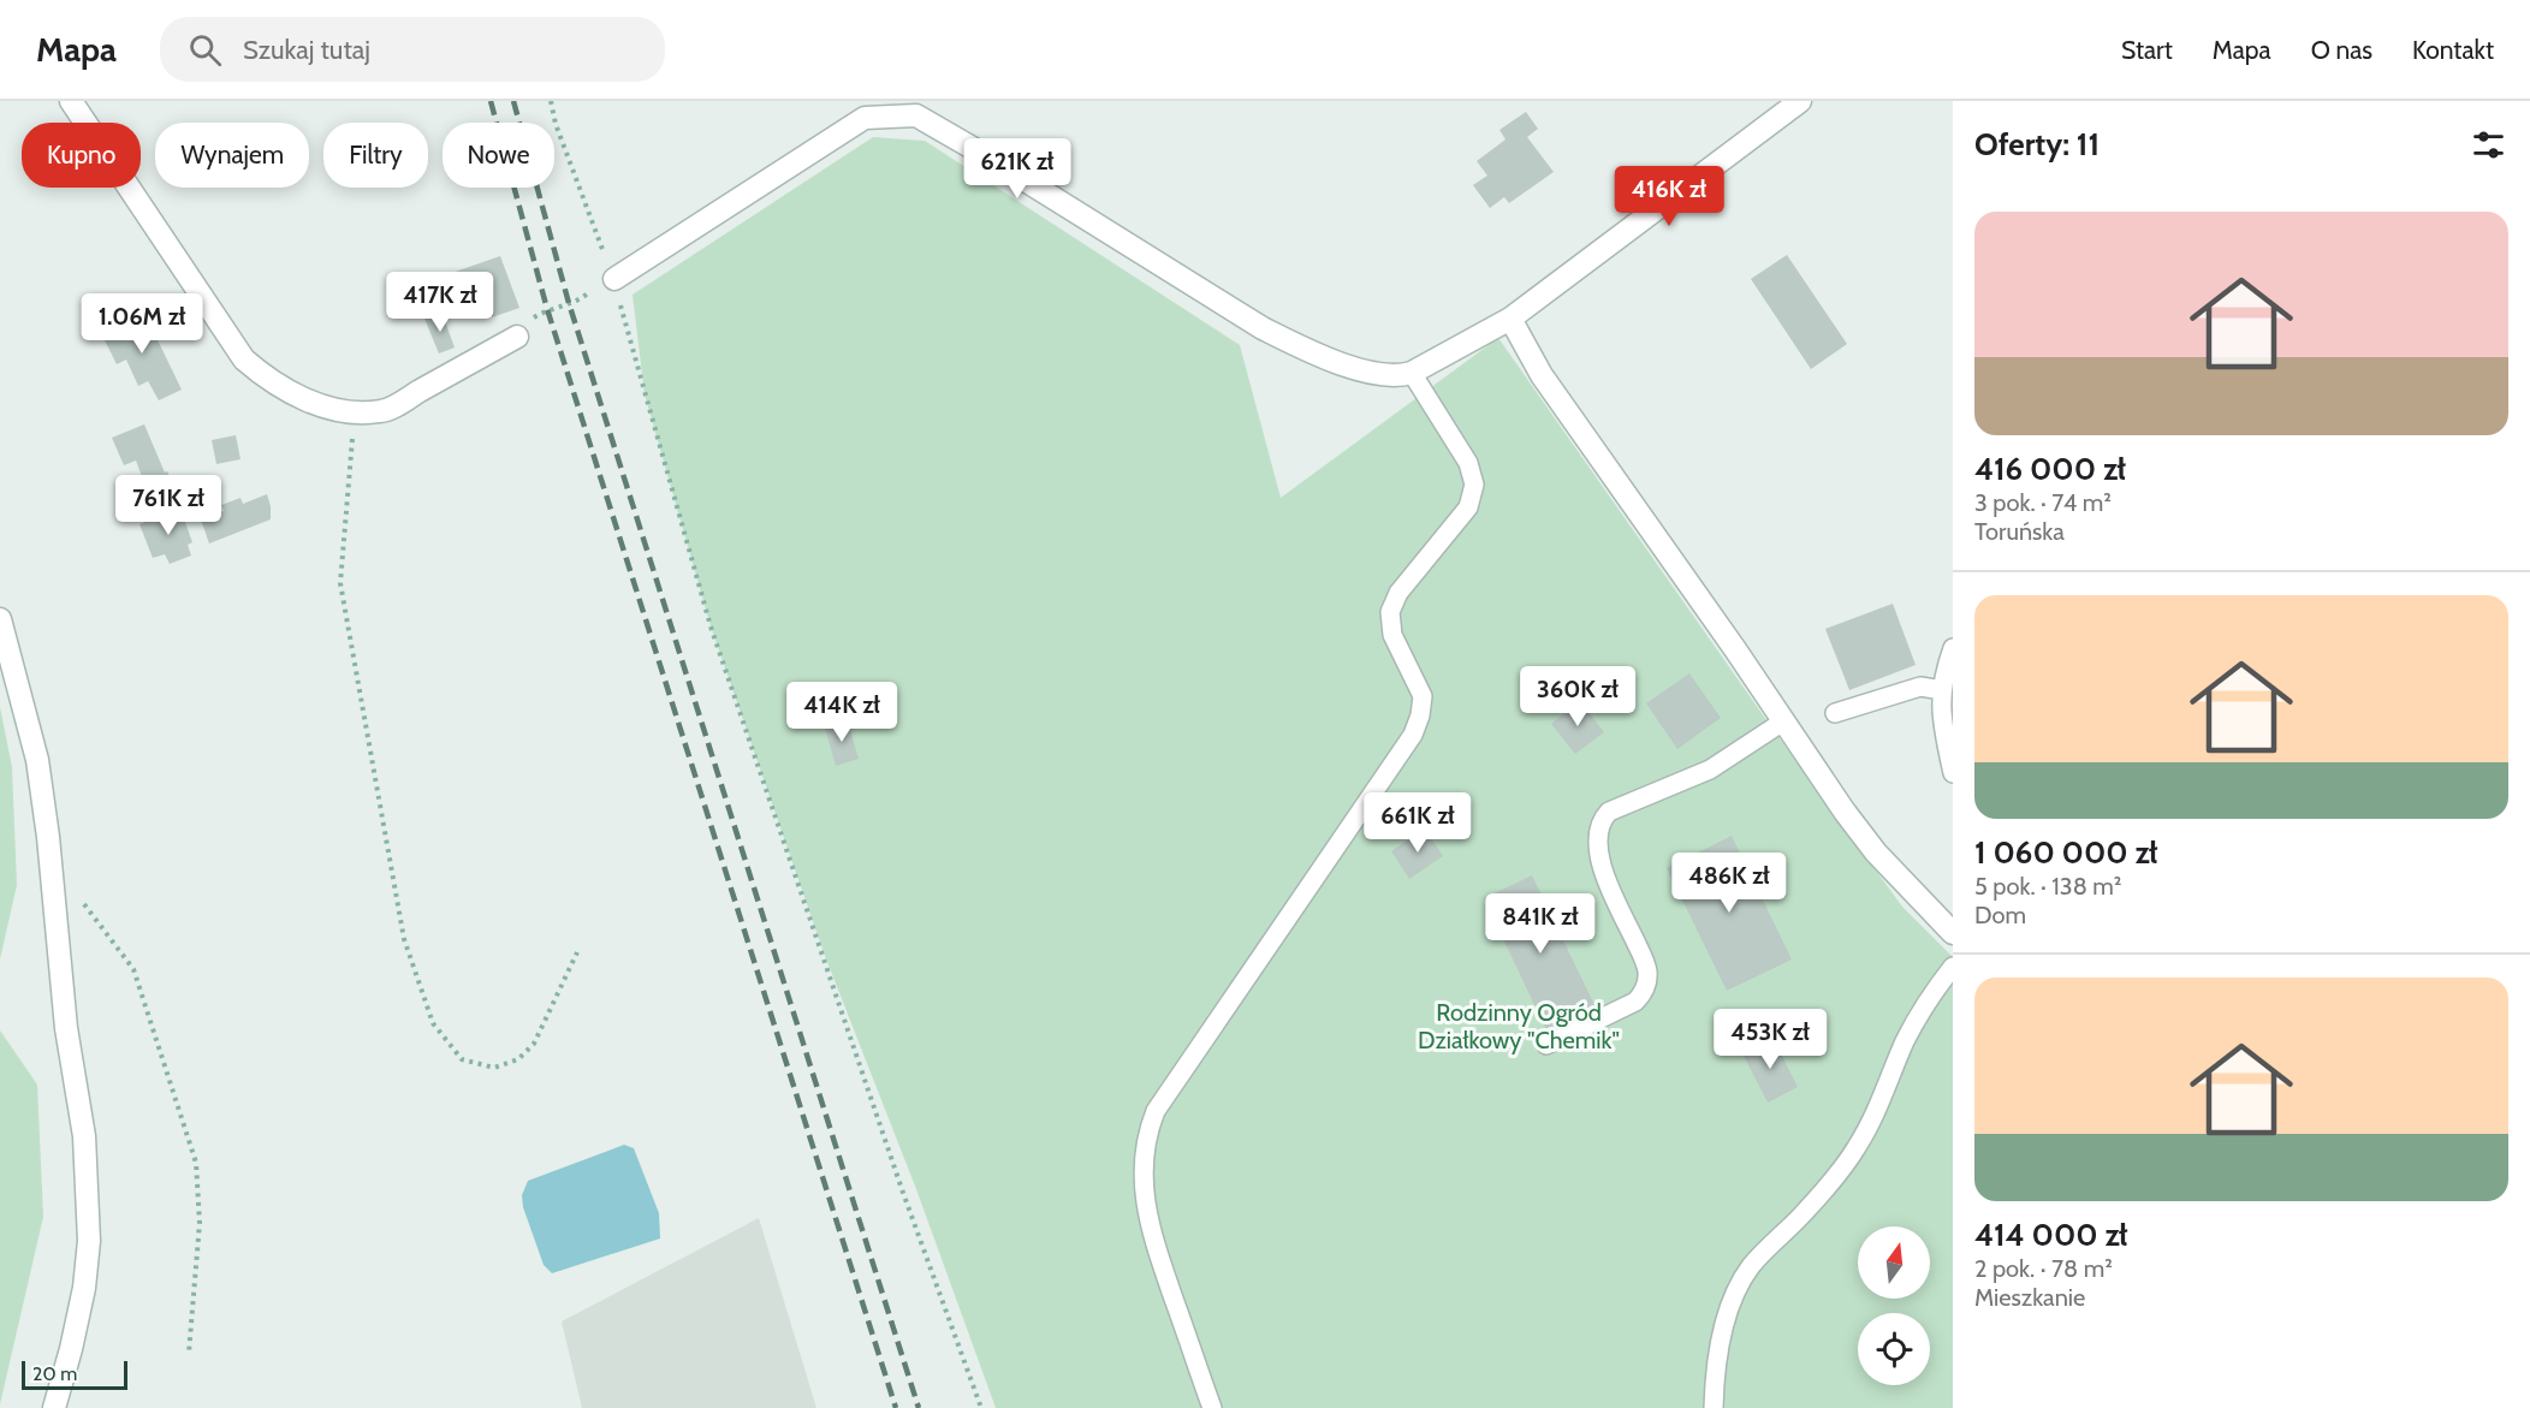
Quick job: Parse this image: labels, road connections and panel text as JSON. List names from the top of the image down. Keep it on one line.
{"parks":["Rodzinny Ogród Działkowy \"Chemik\""],"scale_bar":"20 m","north":"top","page":{"header":"Mapa","search":"Szukaj tutaj","nav":["Start","Mapa","O nas","Kontakt"],"heading":"Oferty: 11","chip":["Kupno","Wynajem","Filtry","Nowe"],"price":["621K zł","416K zł","417K zł","1.06M zł","761K zł","360K zł","414K zł","661K zł","486K zł","841K zł","453K zł"],"list":[{"name":"416 000 zł","note":"3 pok. · 74 m² · Toruńska"},{"name":"1 060 000 zł","note":"5 pok. · 138 m² · Dom"},{"name":"414 000 zł","note":"2 pok. · 78 m² · Mieszkanie"}],"scale":"20 m"}}
